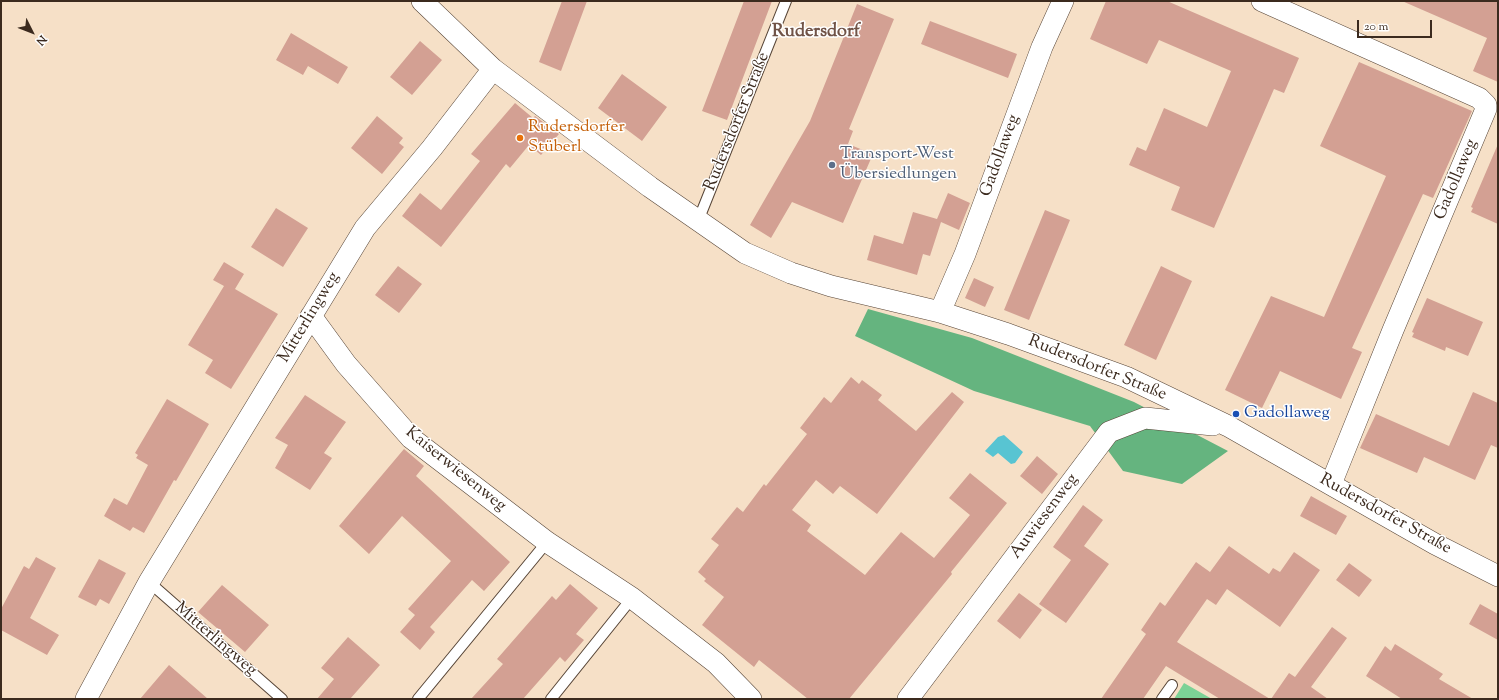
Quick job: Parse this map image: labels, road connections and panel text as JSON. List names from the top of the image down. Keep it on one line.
{"streets":{"street":["Rudersdorfer Straße","Gadollaweg","Mitterlingweg","Kaiserwiesenweg","Auwiesenweg"]},"crossings":[["Rudersdorfer Straße","Gadollaweg"],["Rudersdorfer Straße","Mitterlingweg"],["Rudersdorfer Straße","Auwiesenweg"],["Mitterlingweg","Kaiserwiesenweg"]],"districts":["Rudersdorf"],"places":["Rudersdorfer Stüberl","Transport-West Übersiedlungen","Gadollaweg"],"scale_bar":"20 m","north":"bottom right"}
